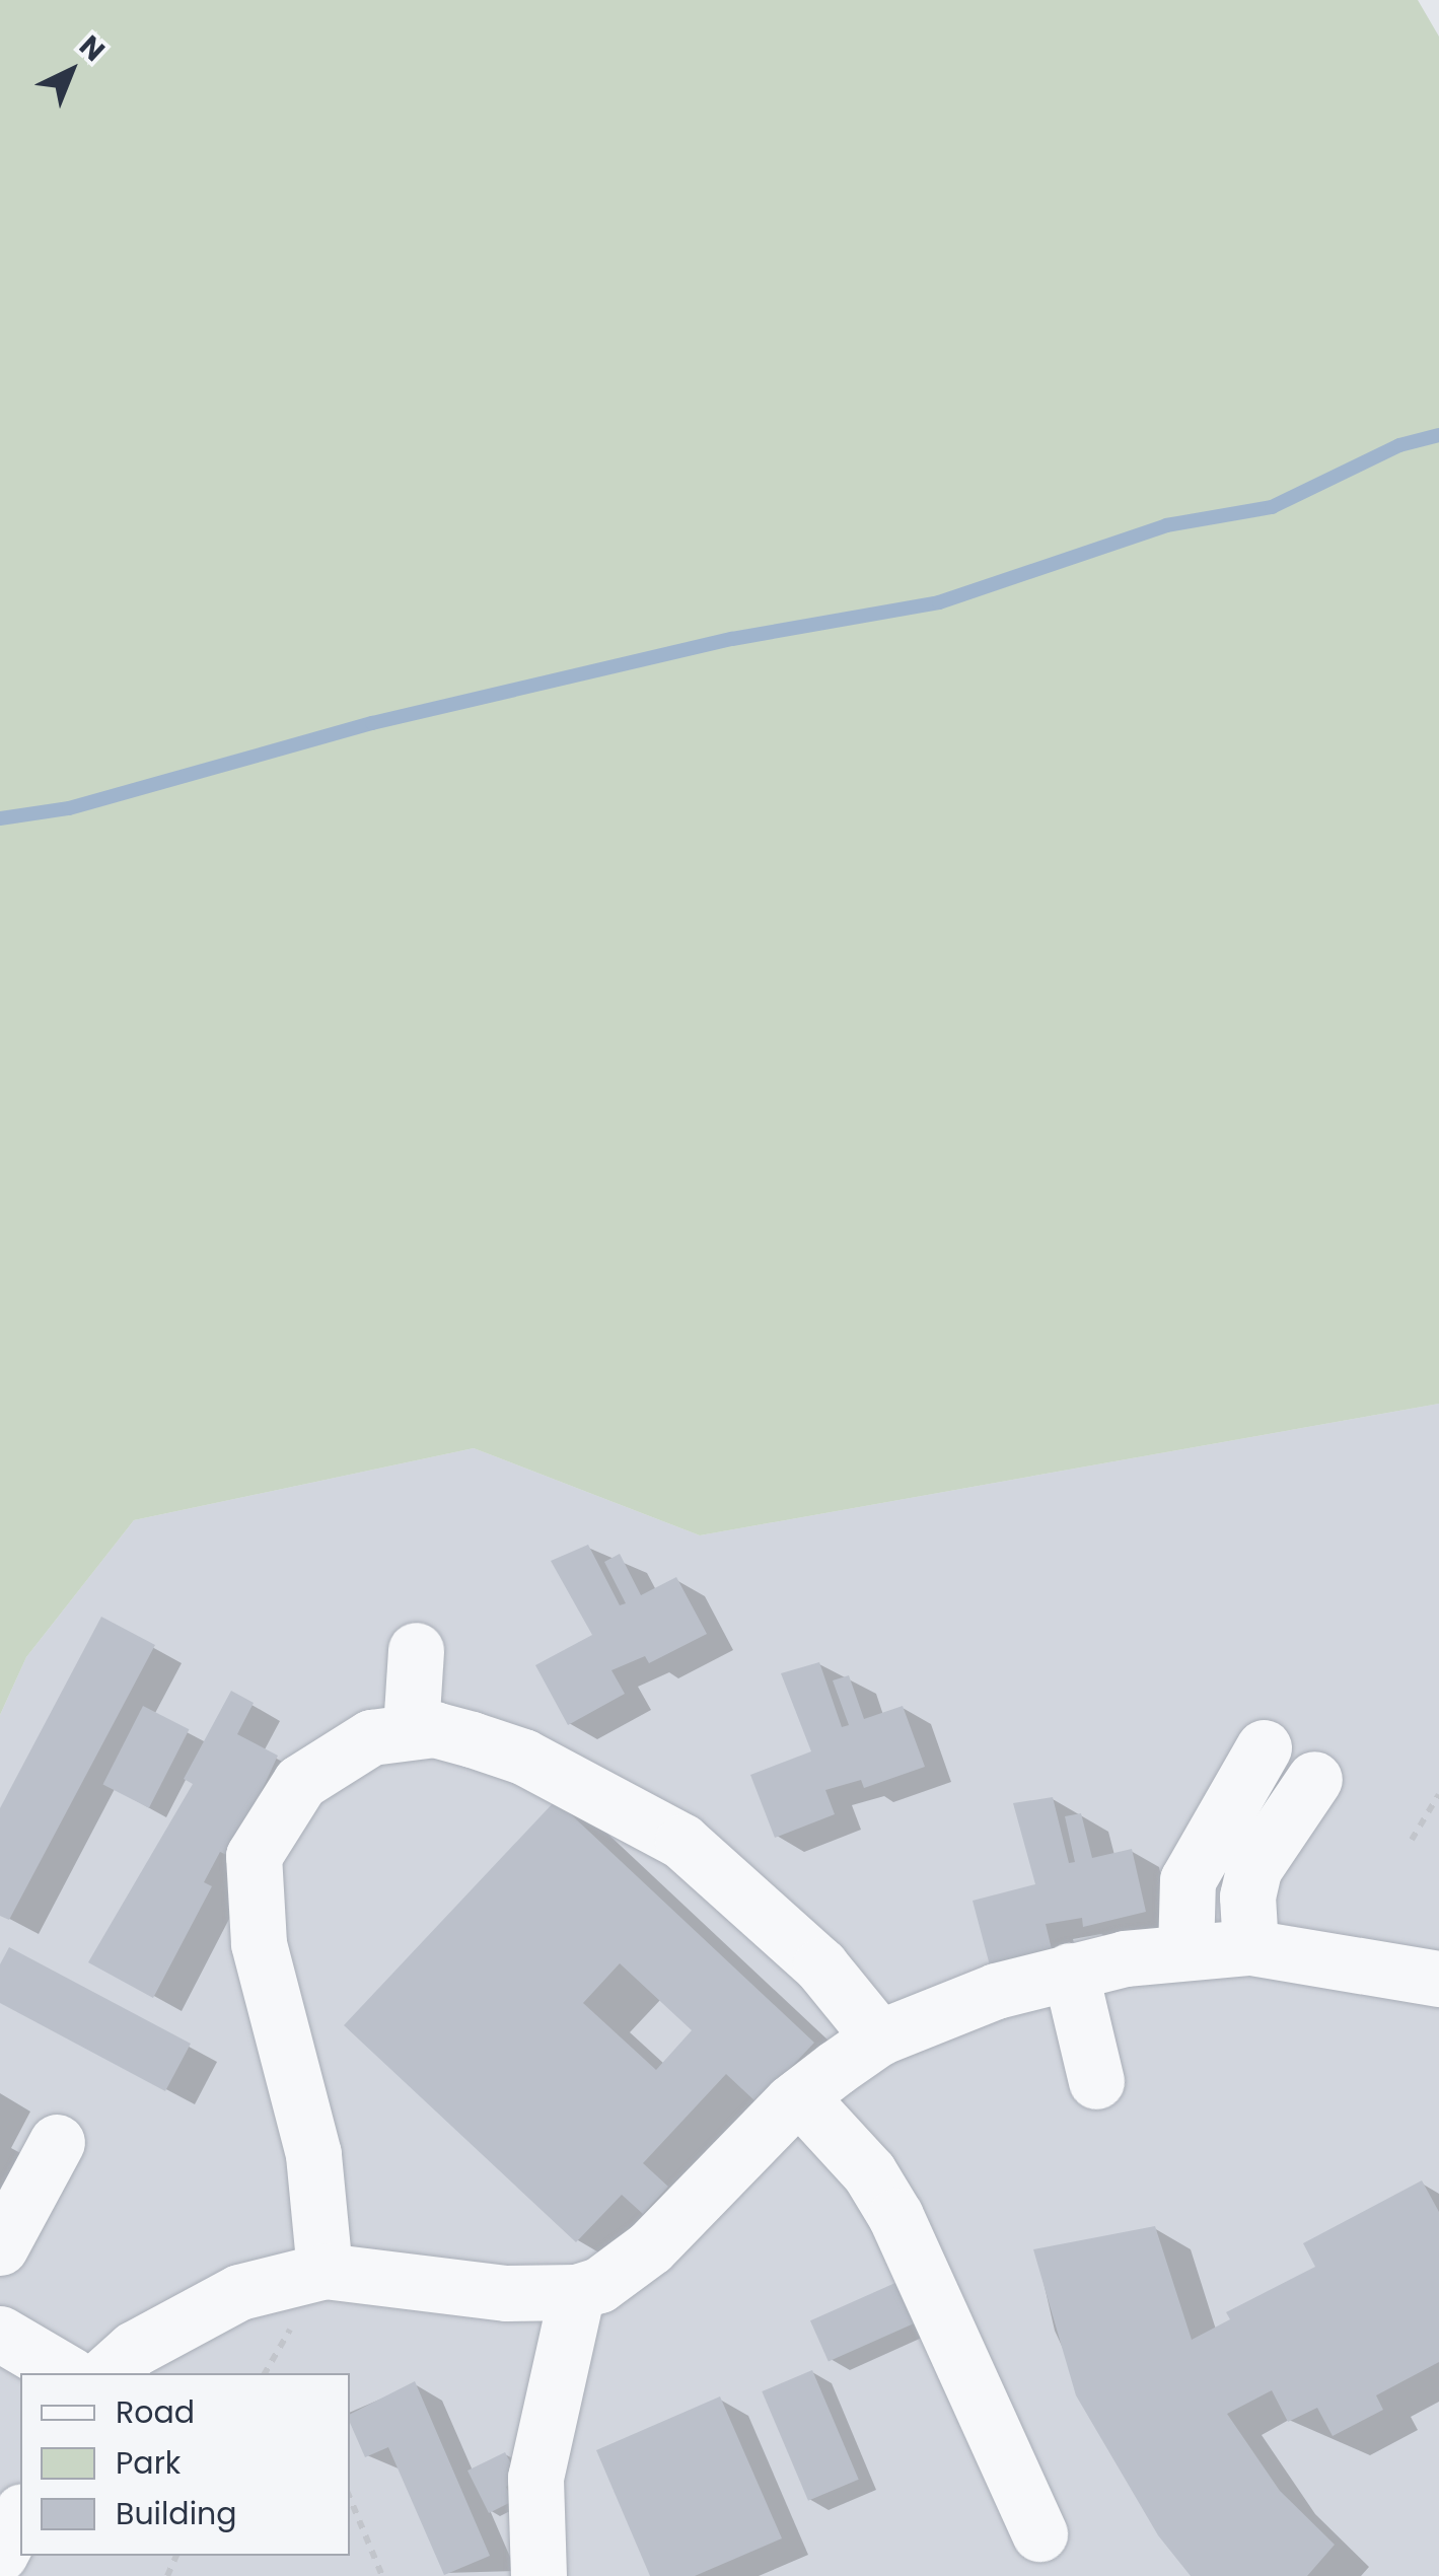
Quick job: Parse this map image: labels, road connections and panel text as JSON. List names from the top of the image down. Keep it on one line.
{"legend":["Road","Park","Building"],"north":"top right"}
